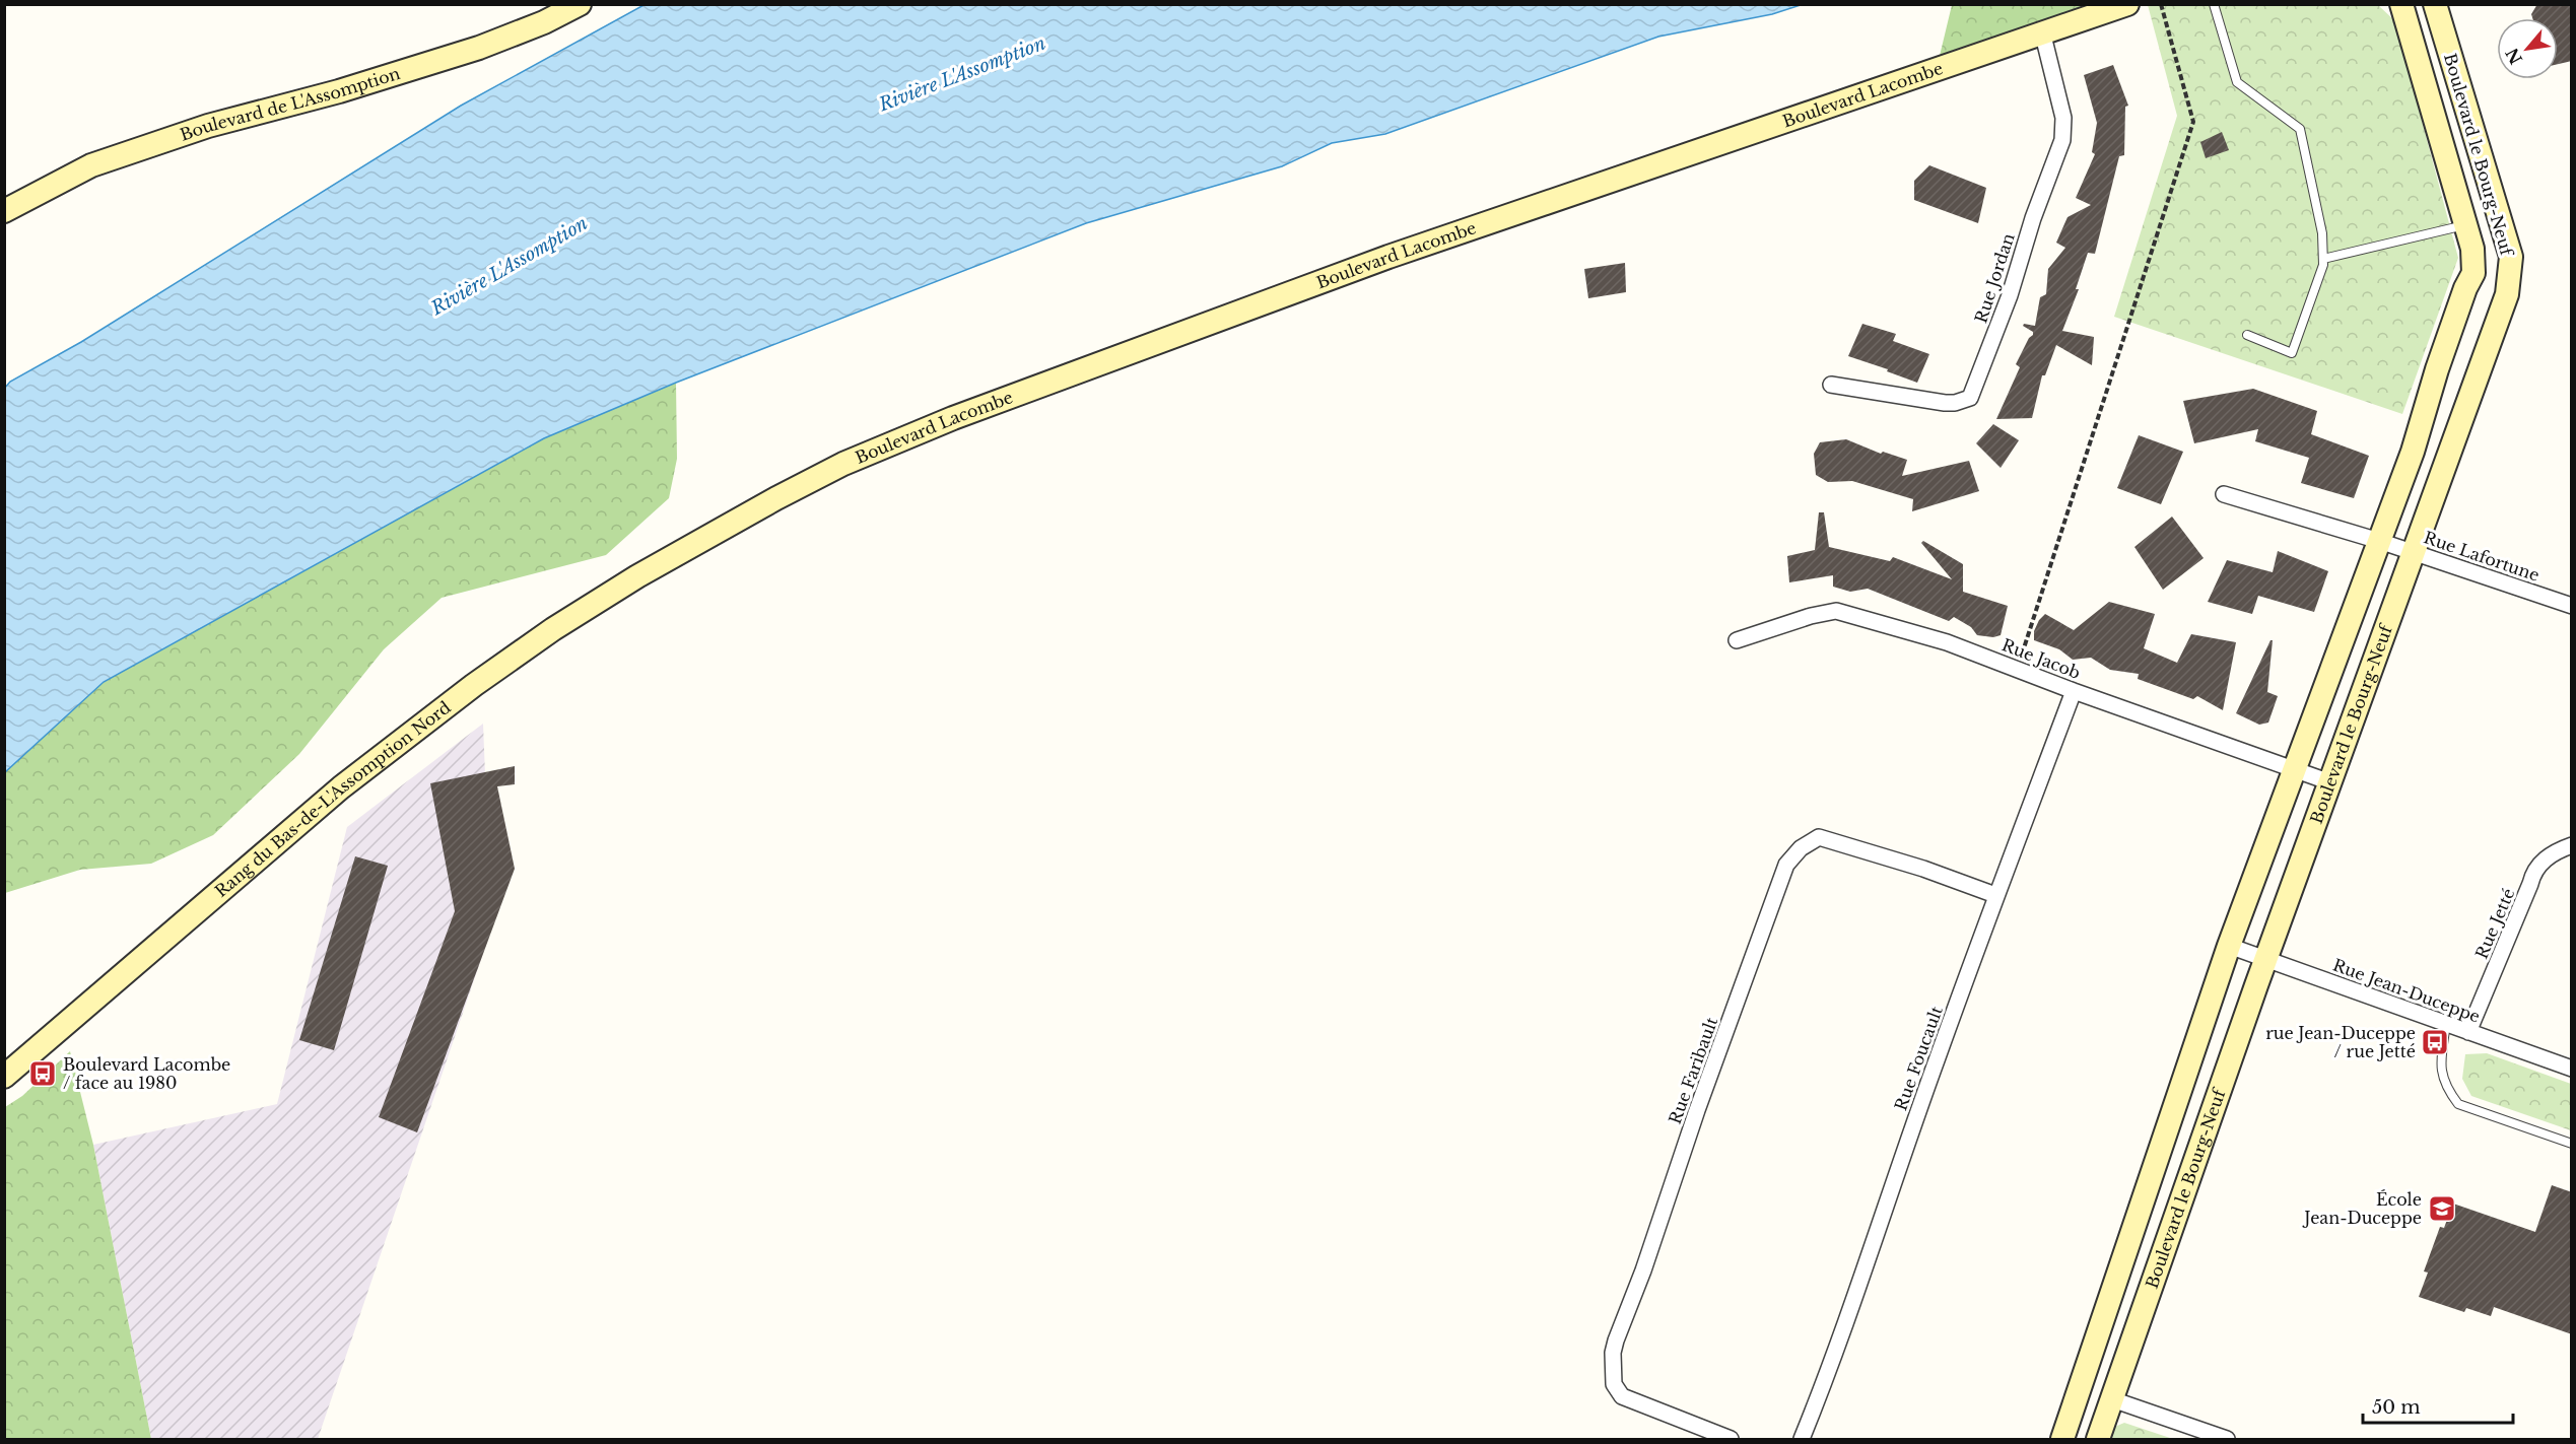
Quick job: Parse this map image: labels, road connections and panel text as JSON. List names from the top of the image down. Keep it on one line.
{"streets":{"street":["Boulevard Lacombe","Boulevard de L'Assomption","Boulevard le Bourg-Neuf","Rue Jordan","Rue Lafortune","Rue Jacob","Rang du Bas-de-L'Assomption Nord","Rue Jetté","Rue Jean-Duceppe","Rue Foucault","Rue Faribault"]},"crossings":[["Boulevard Lacombe","Rue Jordan"],["Boulevard Lacombe","Rang du Bas-de-L'Assomption Nord"],["Boulevard le Bourg-Neuf","Rue Lafortune"],["Boulevard le Bourg-Neuf","Rue Jacob"],["Boulevard le Bourg-Neuf","Rue Jean-Duceppe"],["Rue Jacob","Rue Foucault"],["Rue Jetté","Rue Jean-Duceppe"],["Rue Foucault","Rue Faribault"]],"water":["Rivière L'Assomption"],"places":{"bus stop":["rue Jean-Duceppe / rue Jetté","Boulevard Lacombe / face au 1980"],"school or university":["École Jean-Duceppe"]},"scale_bar":"50 m","north":"bottom left"}
